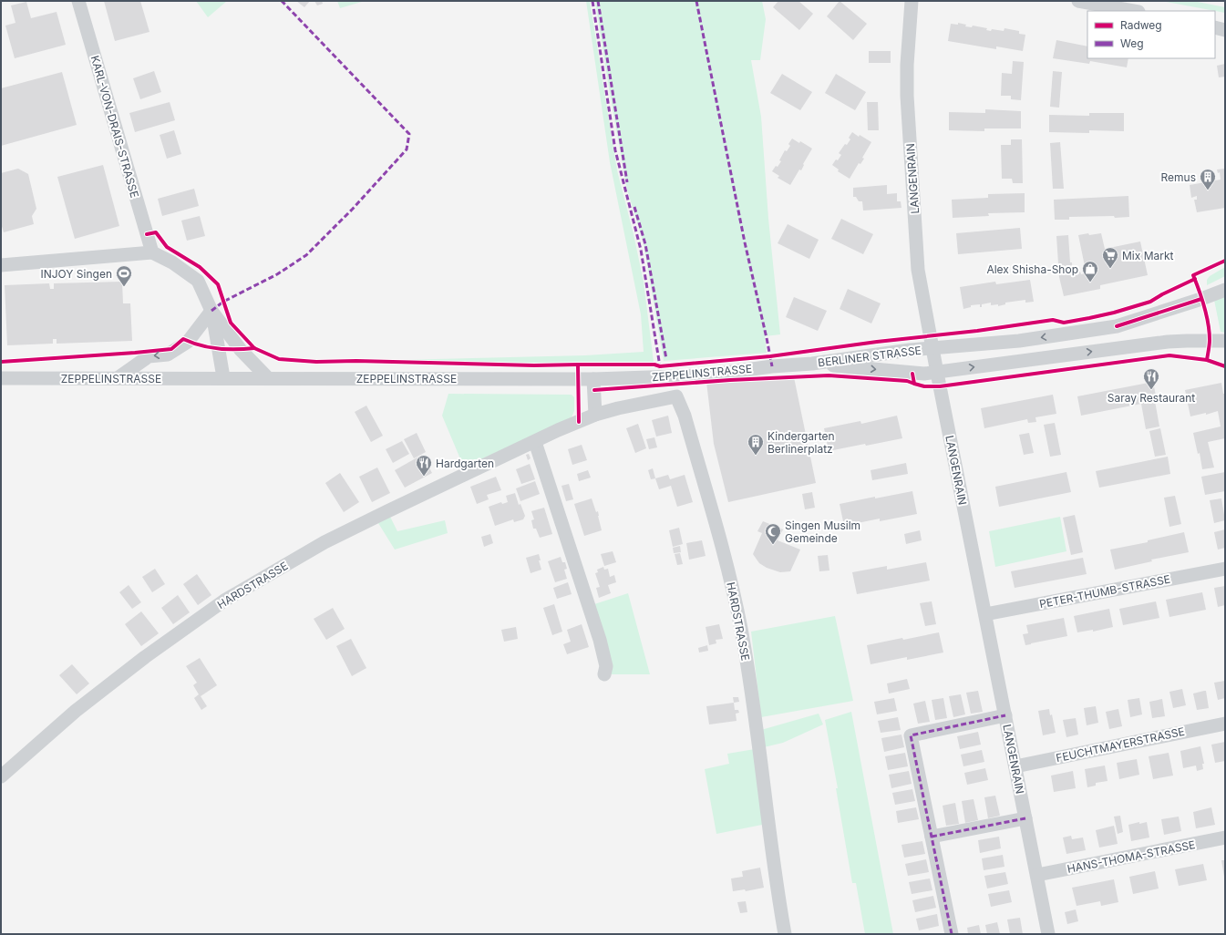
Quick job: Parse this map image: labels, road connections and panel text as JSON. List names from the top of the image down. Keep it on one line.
{"streets":{"street":["KARL-VON-DRAIS-STRASSE","LANGENRAIN","BERLINER STRASSE","ZEPPELINSTRASSE","HARDSTRASSE","PETER-THUMB-STRASSE","FEUCHTMAYERSTRASSE","HANS-THOMA-STRASSE"]},"crossings":[["LANGENRAIN","BERLINER STRASSE"],["LANGENRAIN","PETER-THUMB-STRASSE"],["LANGENRAIN","FEUCHTMAYERSTRASSE"],["LANGENRAIN","HANS-THOMA-STRASSE"],["BERLINER STRASSE","ZEPPELINSTRASSE"]],"places":{"building":["Remus","Kindergarten Berlinerplatz"],"supermarket":["Mix Markt"],"shop":["Alex Shisha-Shop"],"sports":["INJOY Singen"],"restaurant":["Saray Restaurant","Hardgarten"],"mosque":["Singen Musilm Gemeinde"]},"legend":["Radweg","Weg"]}
